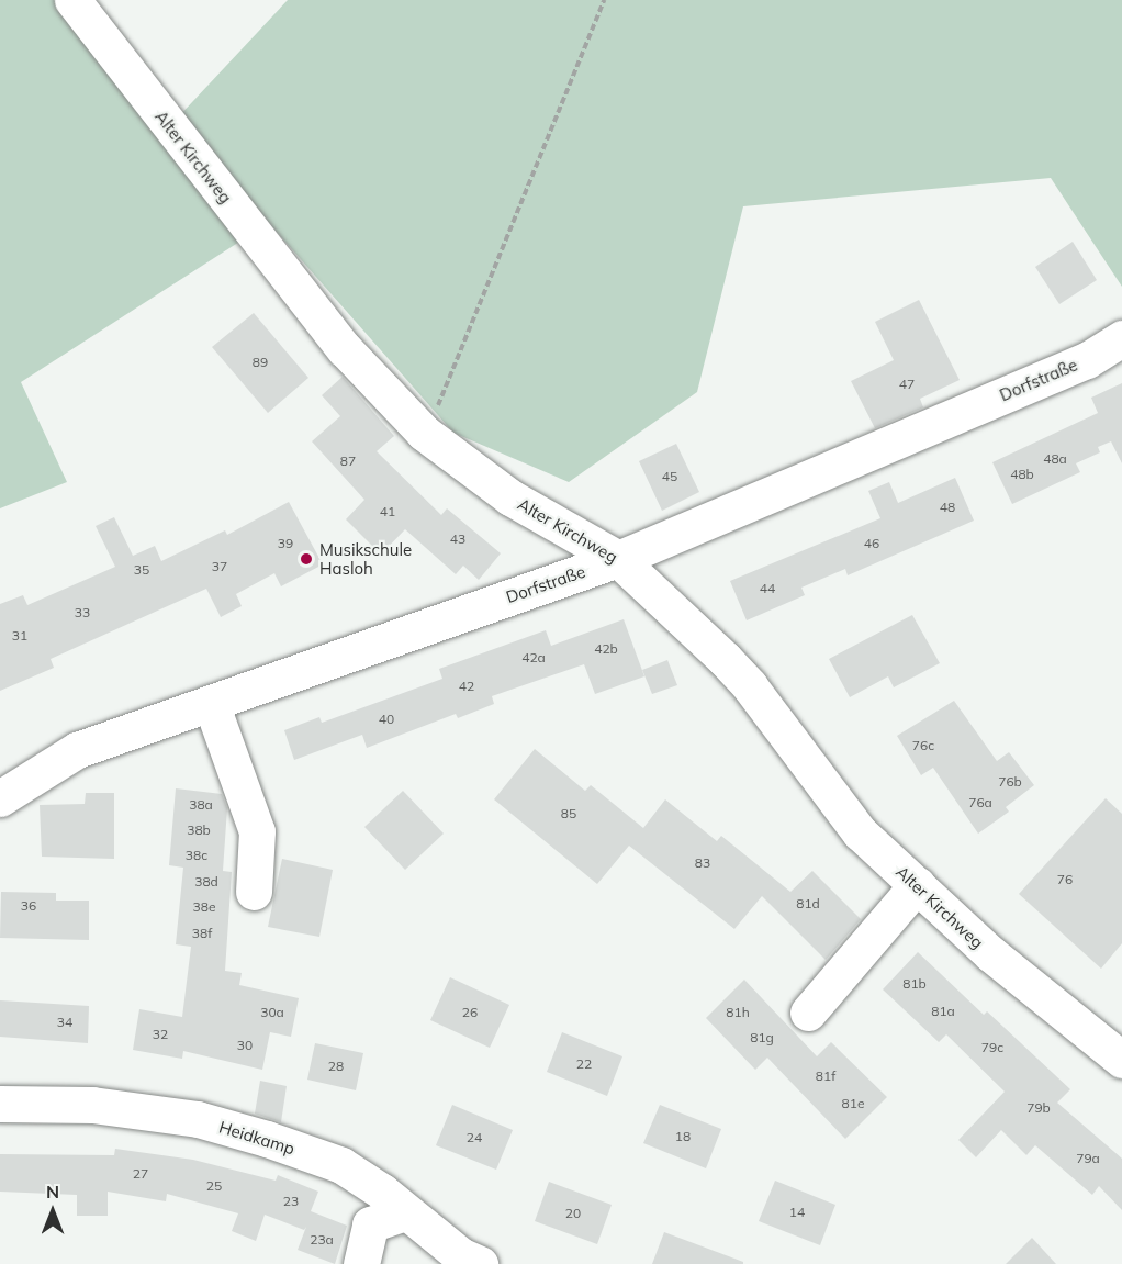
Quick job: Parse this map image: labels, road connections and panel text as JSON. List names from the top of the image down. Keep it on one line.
{"streets":{"street":["Alter Kirchweg","Dorfstraße","Heidkamp"]},"crossings":[["Alter Kirchweg","Dorfstraße"]],"places":["Musikschule Hasloh"],"house_numbers":["89","47","48a","87","48b","45","48","41","43","39","46","37","35","44","33","31","42b","42a","42","40","76c","76b","76a","38a","85","38b","38c","83","76","38d","81d","36","38e","38f","81b","81a","30a","26","81h","34","32","81g","30","79c","22","28","81f","81e","79b","18","24","79a","27","25","23","14","20","23a"],"north":"top"}
